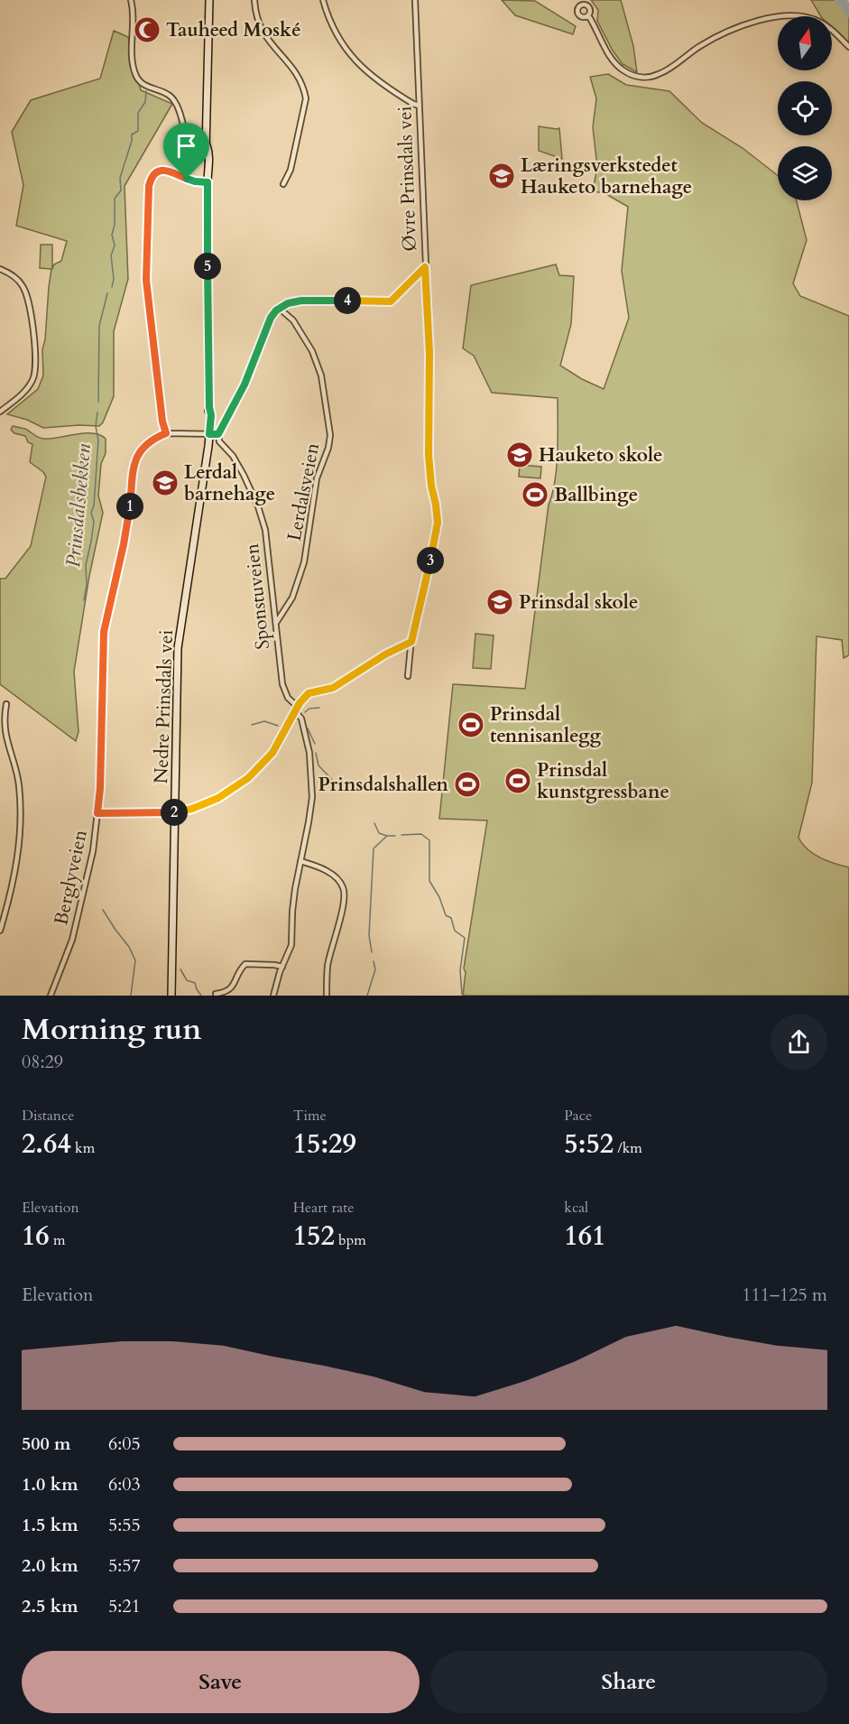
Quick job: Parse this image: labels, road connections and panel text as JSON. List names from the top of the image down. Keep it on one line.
{"streets":{"main road":["Nedre Prinsdals vei"],"street":["Øvre Prinsdals vei","Lerdalsveien","Sponstuveien","Berglyveien"]},"crossings":[["Lerdalsveien","Sponstuveien"]],"water":["Prinsdalsbekken"],"places":{"mosque":["Tauheed Moské"],"school or university":["Læringsverkstedet Hauketo barnehage","Hauketo skole","Lerdal barnehage","Prinsdal skole"],"sports":["Ballbinge","Prinsdal tennisanlegg","Prinsdal kunstgressbane","Prinsdalshallen"]},"north":"top","page":{"pins":["5","4","1","3","2"],"heading":["Morning run","08:29"],"stats":[["Distance","2.64 km"],["Time","15:29"],["Pace","5:52 /km"],["Elevation","16 m"],["Heart rate","152 bpm"],["kcal","161"]],"chart":["Elevation","111–125 m"],"list":[{"name":"500 m","note":"6:05"},{"name":"1.0 km","note":"6:03"},{"name":"1.5 km","note":"5:55"},{"name":"2.0 km","note":"5:57"},{"name":"2.5 km","note":"5:21"}],"buttons":["Save","Share"]}}
